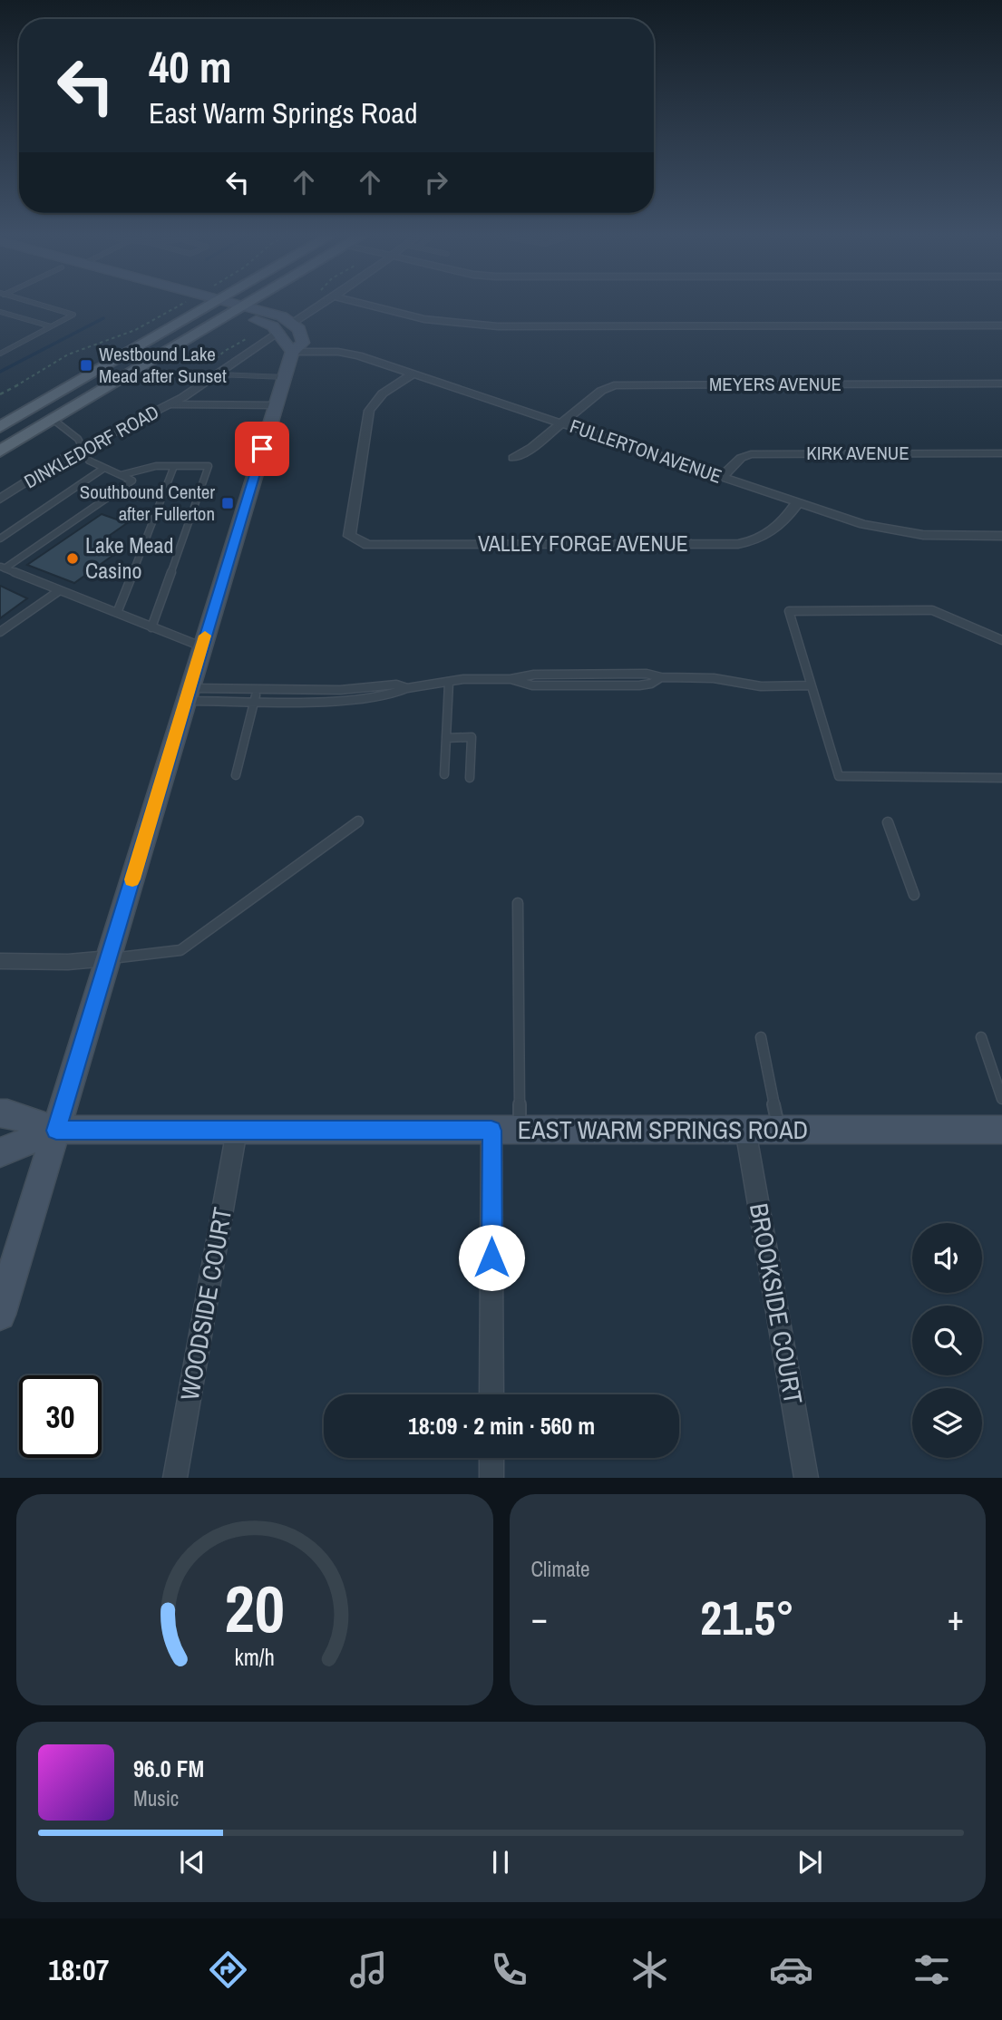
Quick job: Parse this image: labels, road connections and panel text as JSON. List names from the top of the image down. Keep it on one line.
{"streets":{"street":["MEYERS AVENUE","DINKLEDORF ROAD","FULLERTON AVENUE","KIRK AVENUE","VALLEY FORGE AVENUE","EAST WARM SPRINGS ROAD","WOODSIDE COURT","BROOKSIDE COURT"]},"crossings":[["MEYERS AVENUE","FULLERTON AVENUE"],["FULLERTON AVENUE","KIRK AVENUE"],["FULLERTON AVENUE","VALLEY FORGE AVENUE"],["EAST WARM SPRINGS ROAD","WOODSIDE COURT"],["EAST WARM SPRINGS ROAD","BROOKSIDE COURT"]],"places":{"transit":["Westbound Lake Mead after Sunset","Southbound Center after Fullerton"],"other":["Lake Mead Casino"]},"page":{"turn":["40 m","East Warm Springs Road"],"limit":"30","trip":"18:09 · 2 min · 560 m","tile":"Climate","heat":["−","21.5°","+"],"song":["96.0 FM","Music"],"tabs":"18:07","gauge":["20","km/h"]}}
